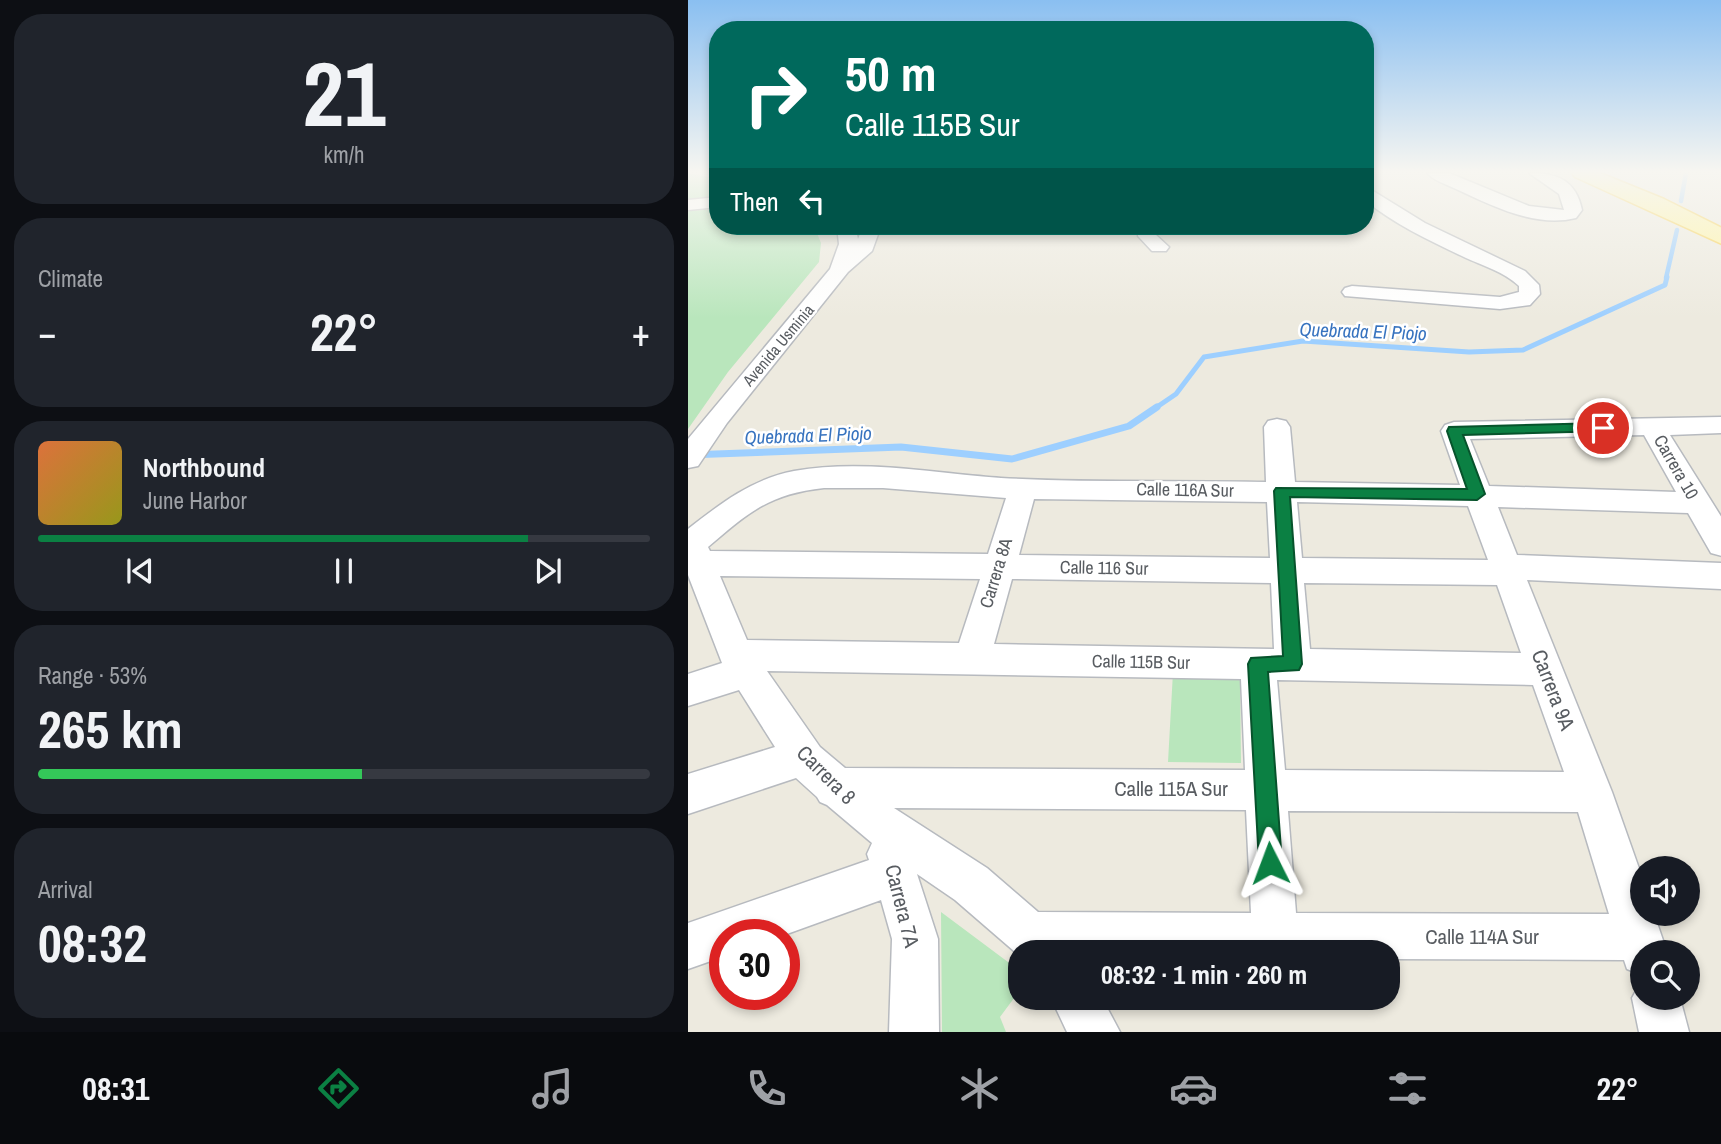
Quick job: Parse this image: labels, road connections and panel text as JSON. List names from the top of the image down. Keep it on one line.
{"streets":{"street":["Avenida Usminia","Carrera 10","Calle 116A Sur","Calle 116 Sur","Carrera 8A","Calle 115B Sur","Carrera 9A","Carrera 8","Calle 115A Sur","Carrera 7A","Calle 114A Sur"]},"crossings":[["Carrera 10","Calle 116A Sur"],["Carrera 10","Carrera 9A"],["Calle 116A Sur","Calle 116 Sur"],["Calle 116A Sur","Carrera 8A"],["Calle 116A Sur","Carrera 9A"],["Calle 116A Sur","Carrera 8"],["Calle 116 Sur","Carrera 8A"],["Calle 116 Sur","Carrera 9A"],["Calle 116 Sur","Carrera 8"],["Carrera 8A","Calle 115B Sur"],["Calle 115B Sur","Carrera 9A"],["Calle 115B Sur","Carrera 8"],["Carrera 9A","Calle 115A Sur"],["Carrera 8","Calle 115A Sur"],["Carrera 8","Carrera 7A"]],"water":["Quebrada El Piojo"],"page":{"tile":[["21","km/h"],"Climate",["Range · 53%","265 km"],["Arrival","08:32"]],"turn":["50 m","Calle 115B Sur"],"then":"Then","heat":["−","22°","+"],"song":["Northbound","June Harbor"],"limit":"30","trip":"08:32 · 1 min · 260 m","tabs":["08:31","22°"]}}
